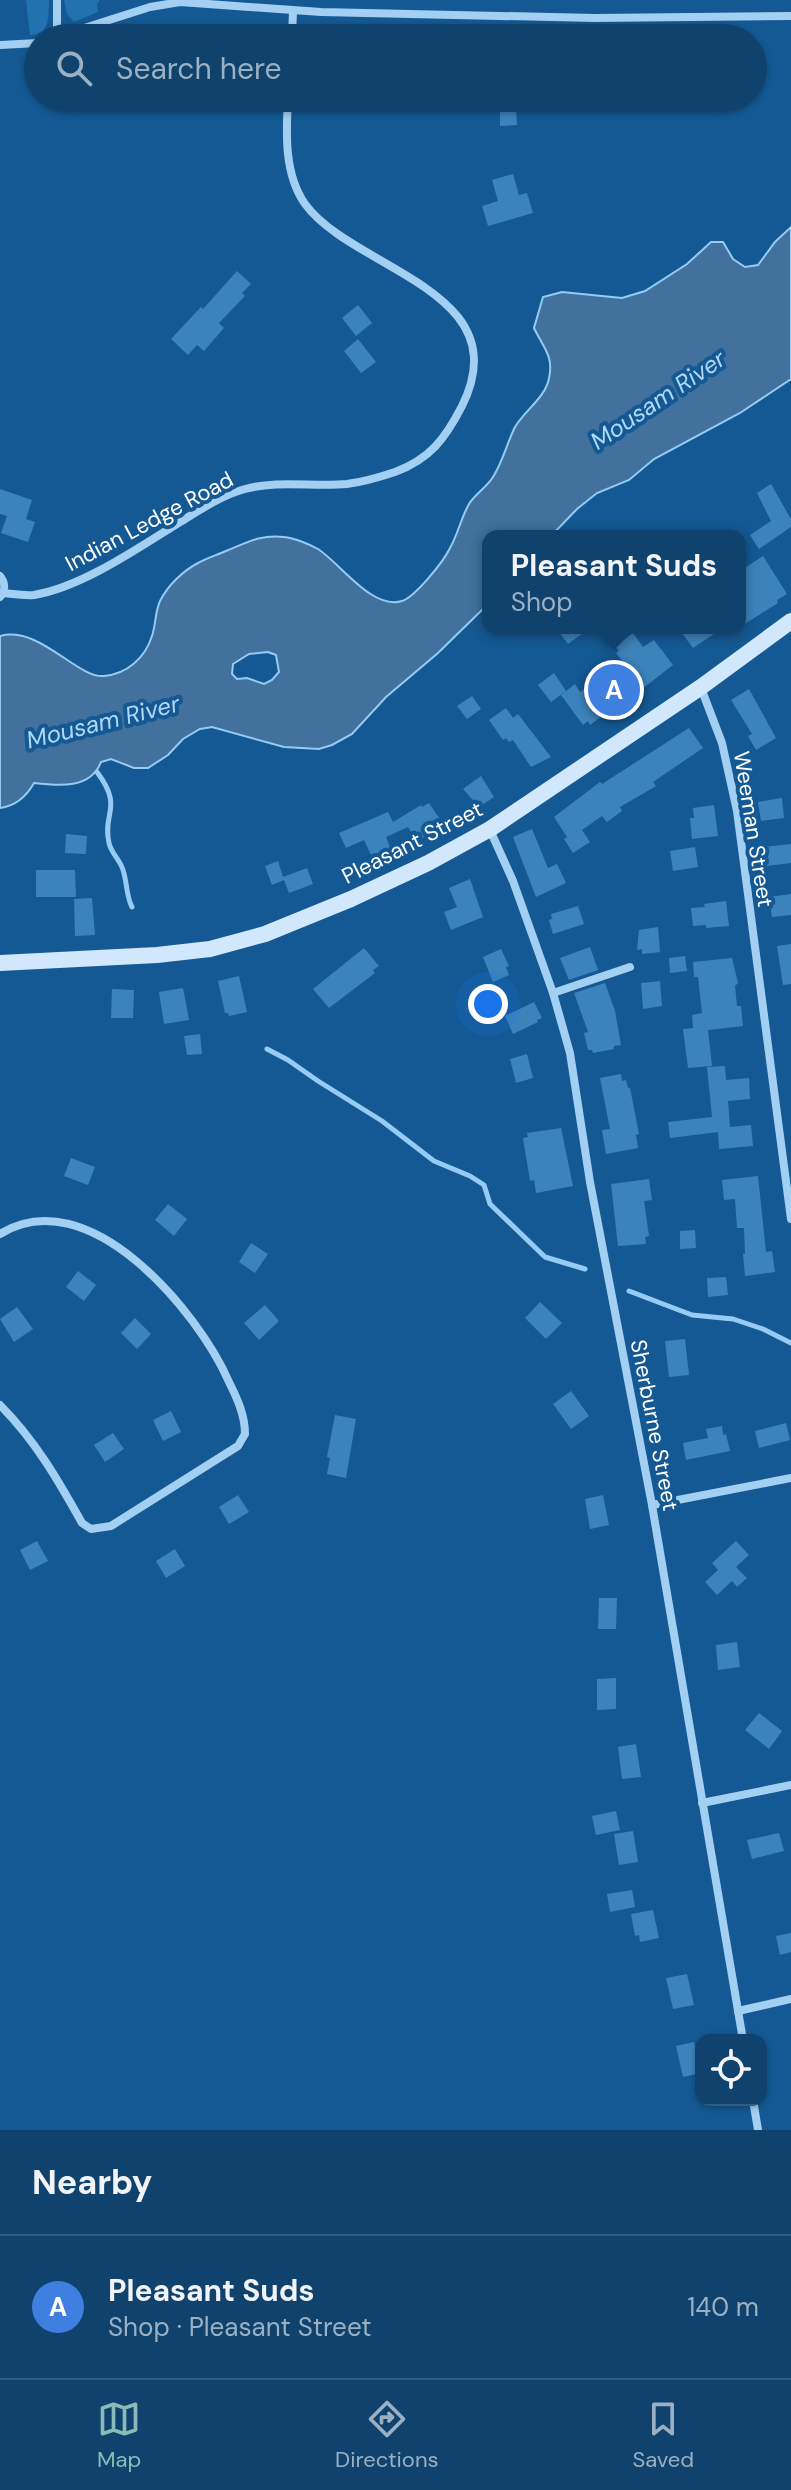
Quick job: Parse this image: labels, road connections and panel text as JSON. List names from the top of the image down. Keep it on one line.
{"streets":{"main road":["Pleasant Street"],"street":["Indian Ledge Road","Weeman Street","Sherburne Street"]},"crossings":[["Weeman Street","Pleasant Street"],["Pleasant Street","Sherburne Street"]],"water":["Mousam River"],"page":{"search":"Search here","popup":["Pleasant Suds","Shop"],"pins":"A","heading":"Nearby","list":[{"mark":"A","name":"Pleasant Suds","note":"Shop · Pleasant Street","value":"140 m"}],"nav":["Map","Directions","Saved"]}}
